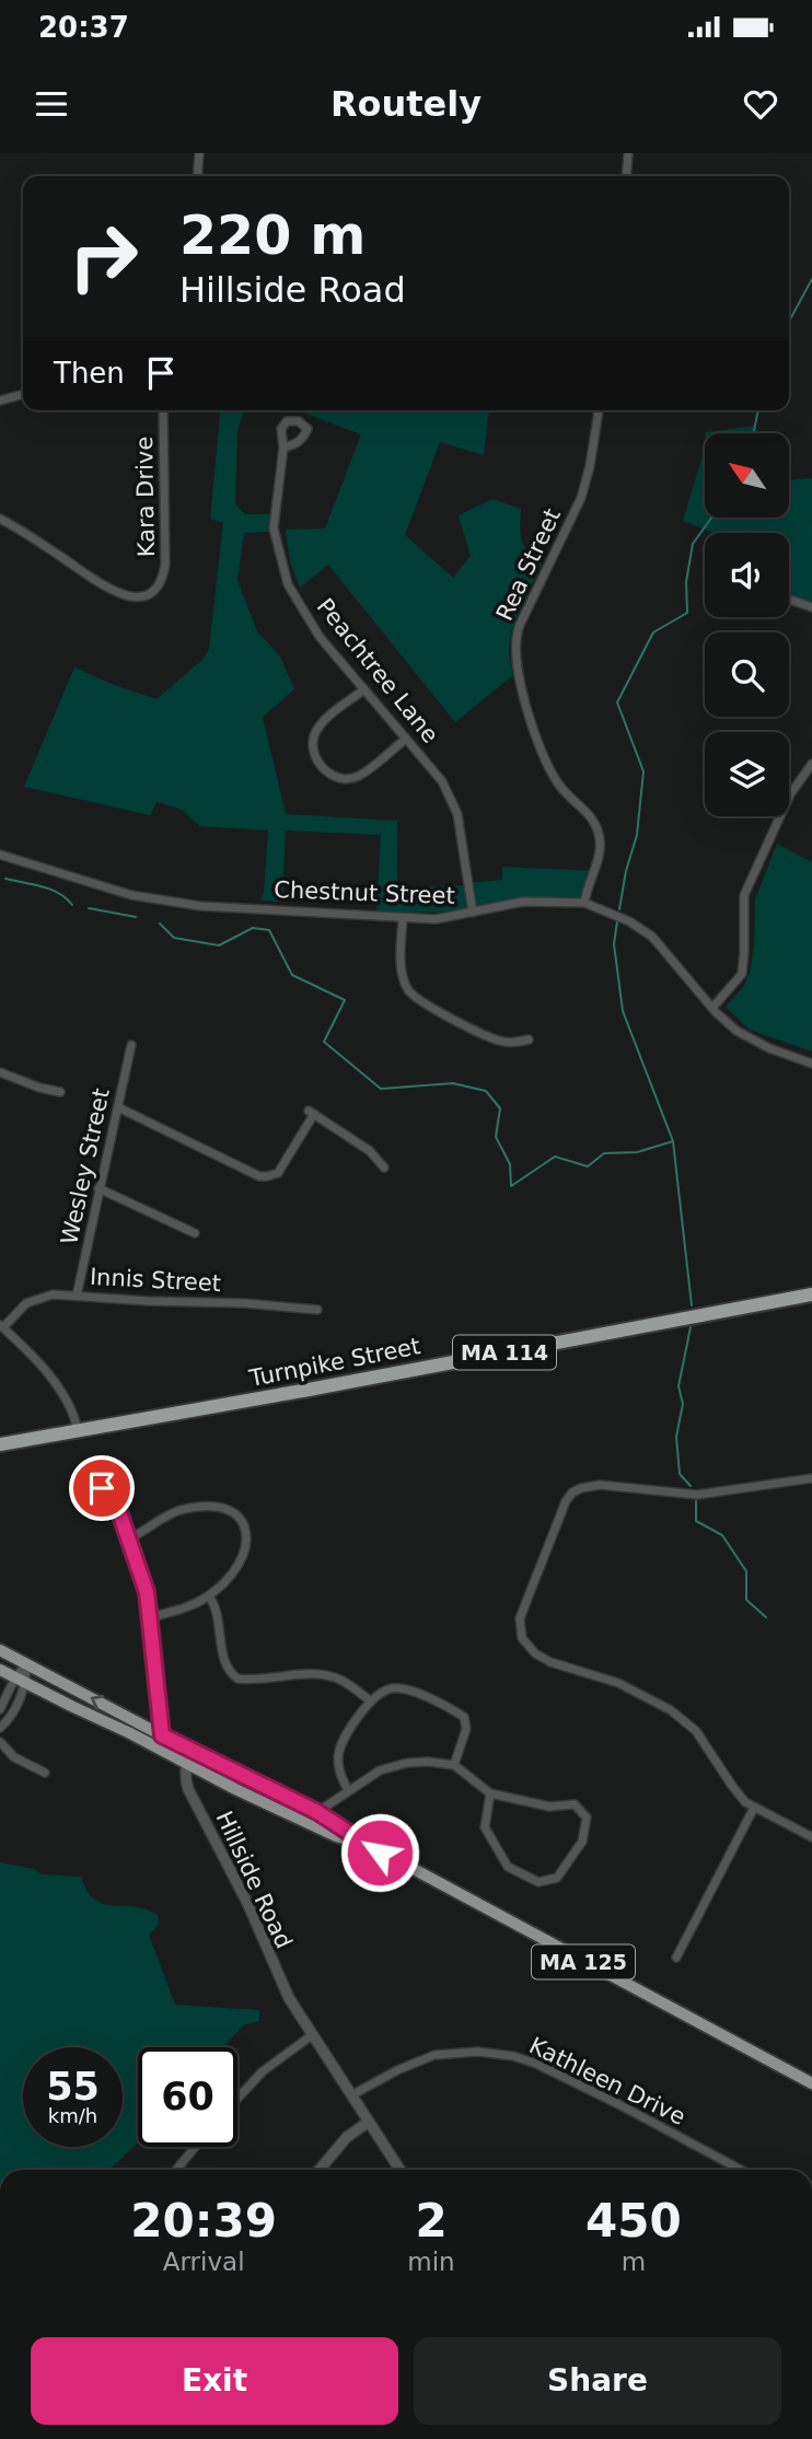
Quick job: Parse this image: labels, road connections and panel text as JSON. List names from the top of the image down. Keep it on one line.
{"streets":{"highway":["MA 114","Turnpike Street"],"main road":["MA 125"],"street":["Kara Drive","Rea Street","Peachtree Lane","Chestnut Street","Wesley Street","Innis Street","Hillside Road","Kathleen Drive"]},"crossings":[["Rea Street","Chestnut Street"],["Peachtree Lane","Chestnut Street"],["Wesley Street","Innis Street"],["Hillside Road","MA 125"],["Hillside Road","Kathleen Drive"]],"north":"top left","page":{"status":"20:37","header":"Routely","turn":["220 m","Hillside Road"],"then":"Then","speed":"55 km/h","limit":"60","eta":["20:39","Arrival","2","min","450","m"],"buttons":["Exit","Share"]}}
